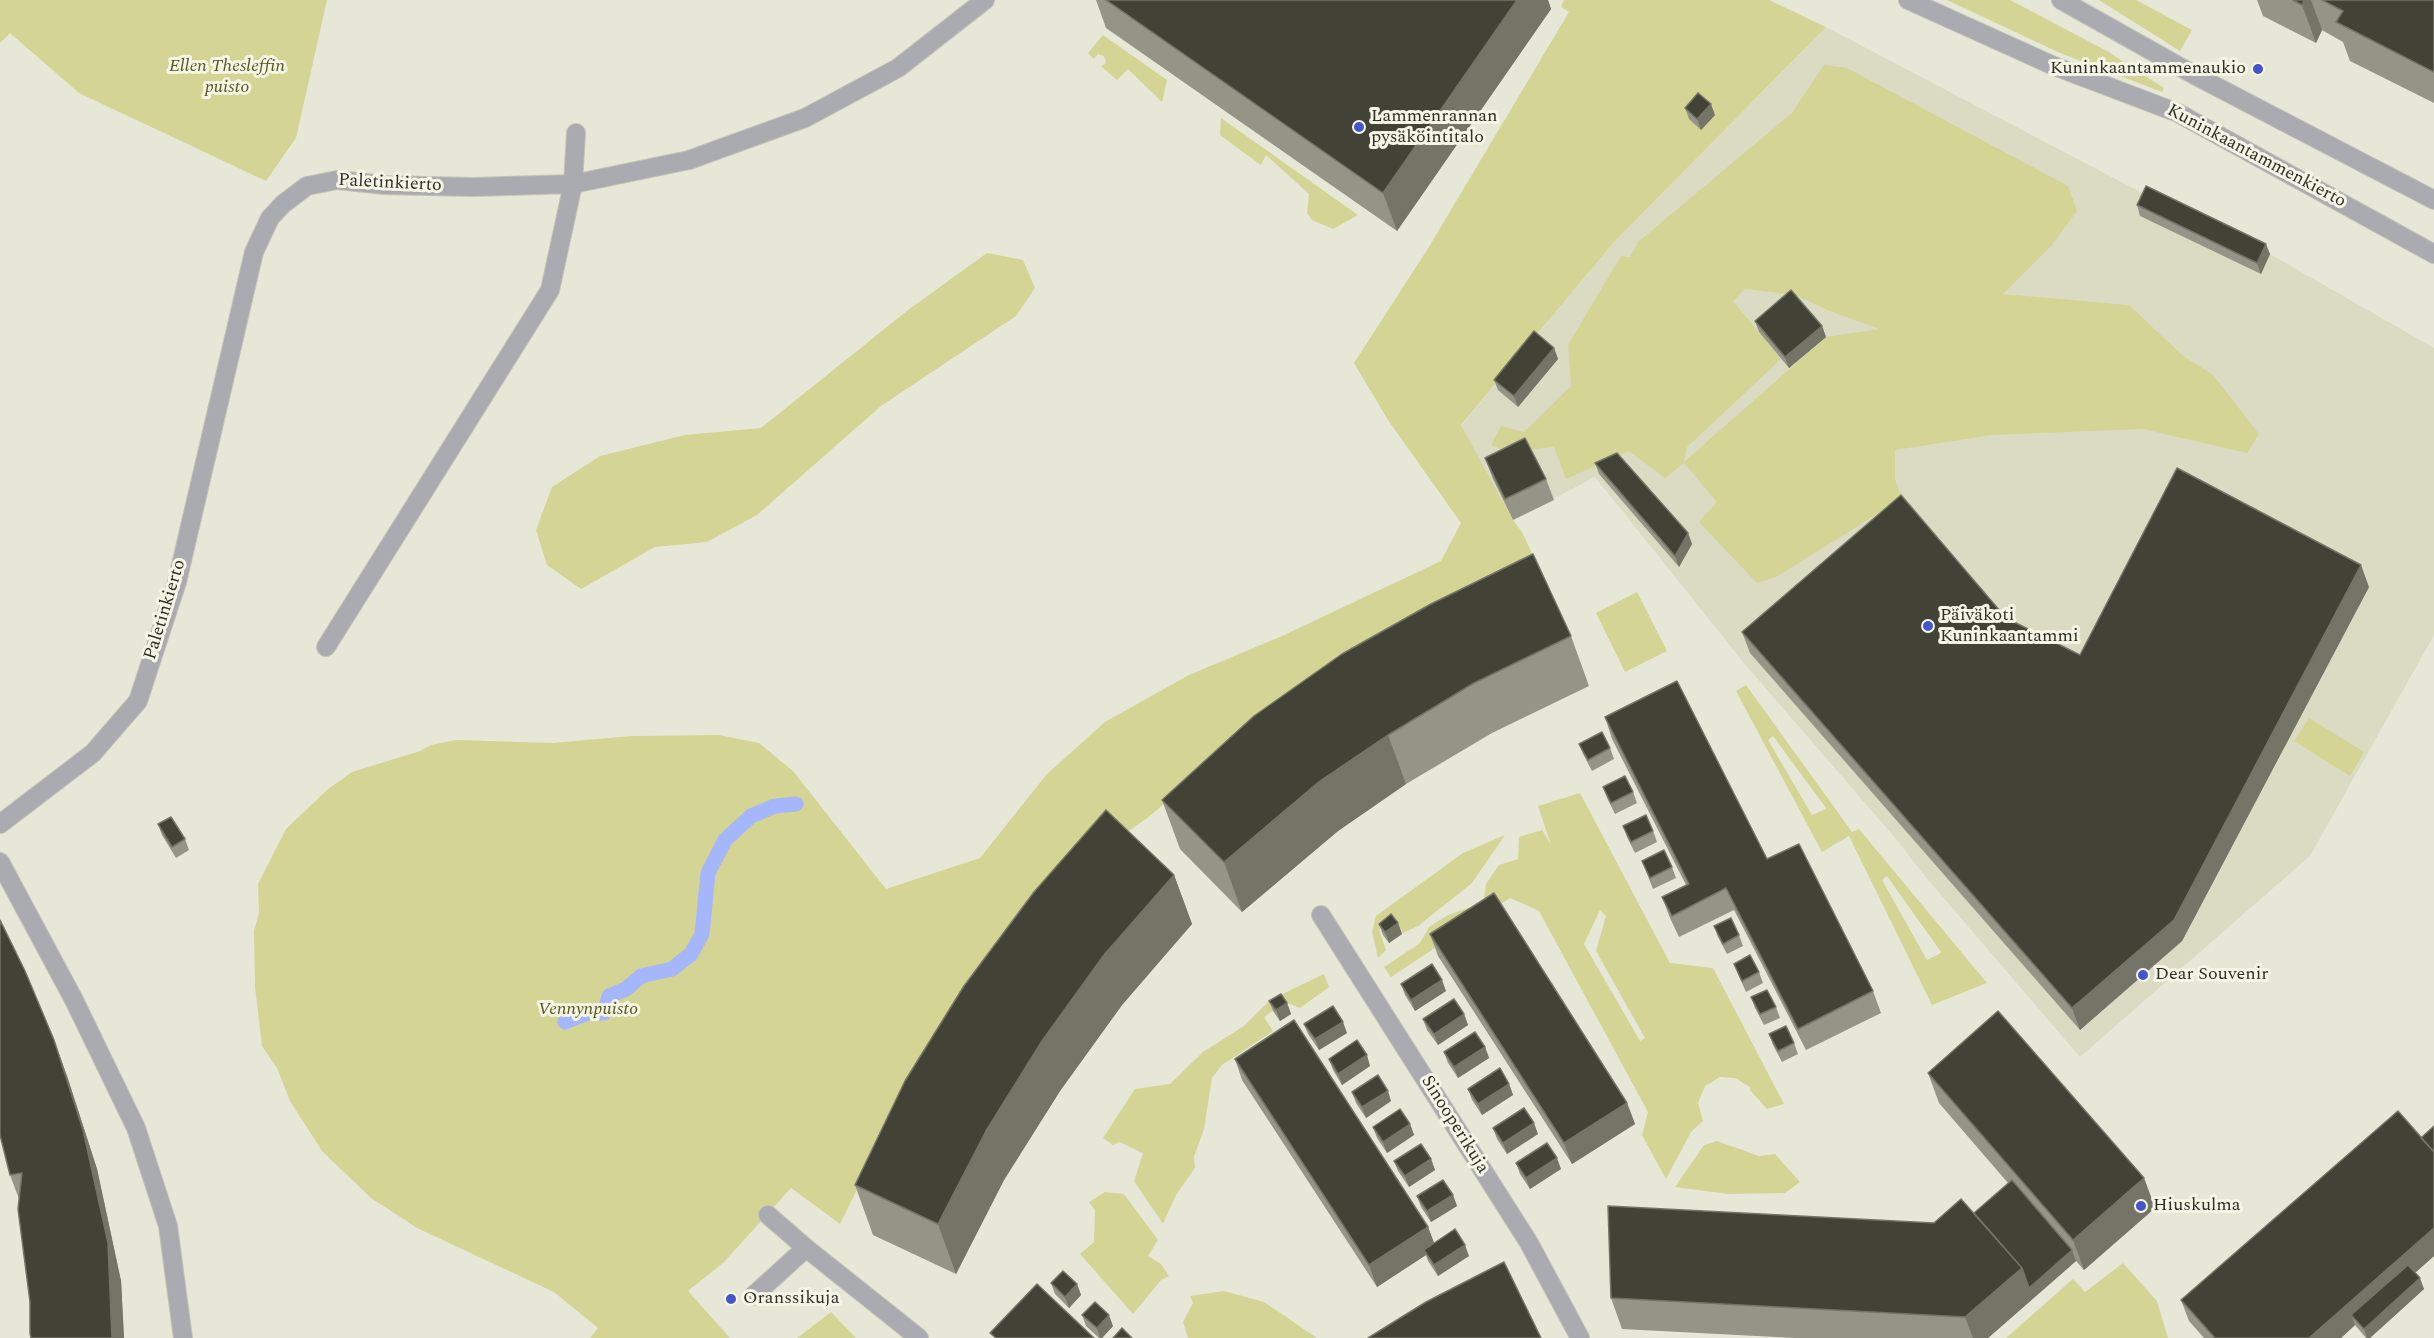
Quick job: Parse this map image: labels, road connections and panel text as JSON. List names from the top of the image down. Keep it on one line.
{"streets":{"street":["Kuninkaantammenkierto","Paletinkierto","Sinooperikuja"]},"parks":["Ellen Thesleffin puisto","Vennynpuisto"],"places":["Kuninkaantammenaukio","Lammenrannan pysäköintitalo","Päiväkoti Kuninkaantammi","Dear Souvenir","Hiuskulma","Oranssikuja"]}
